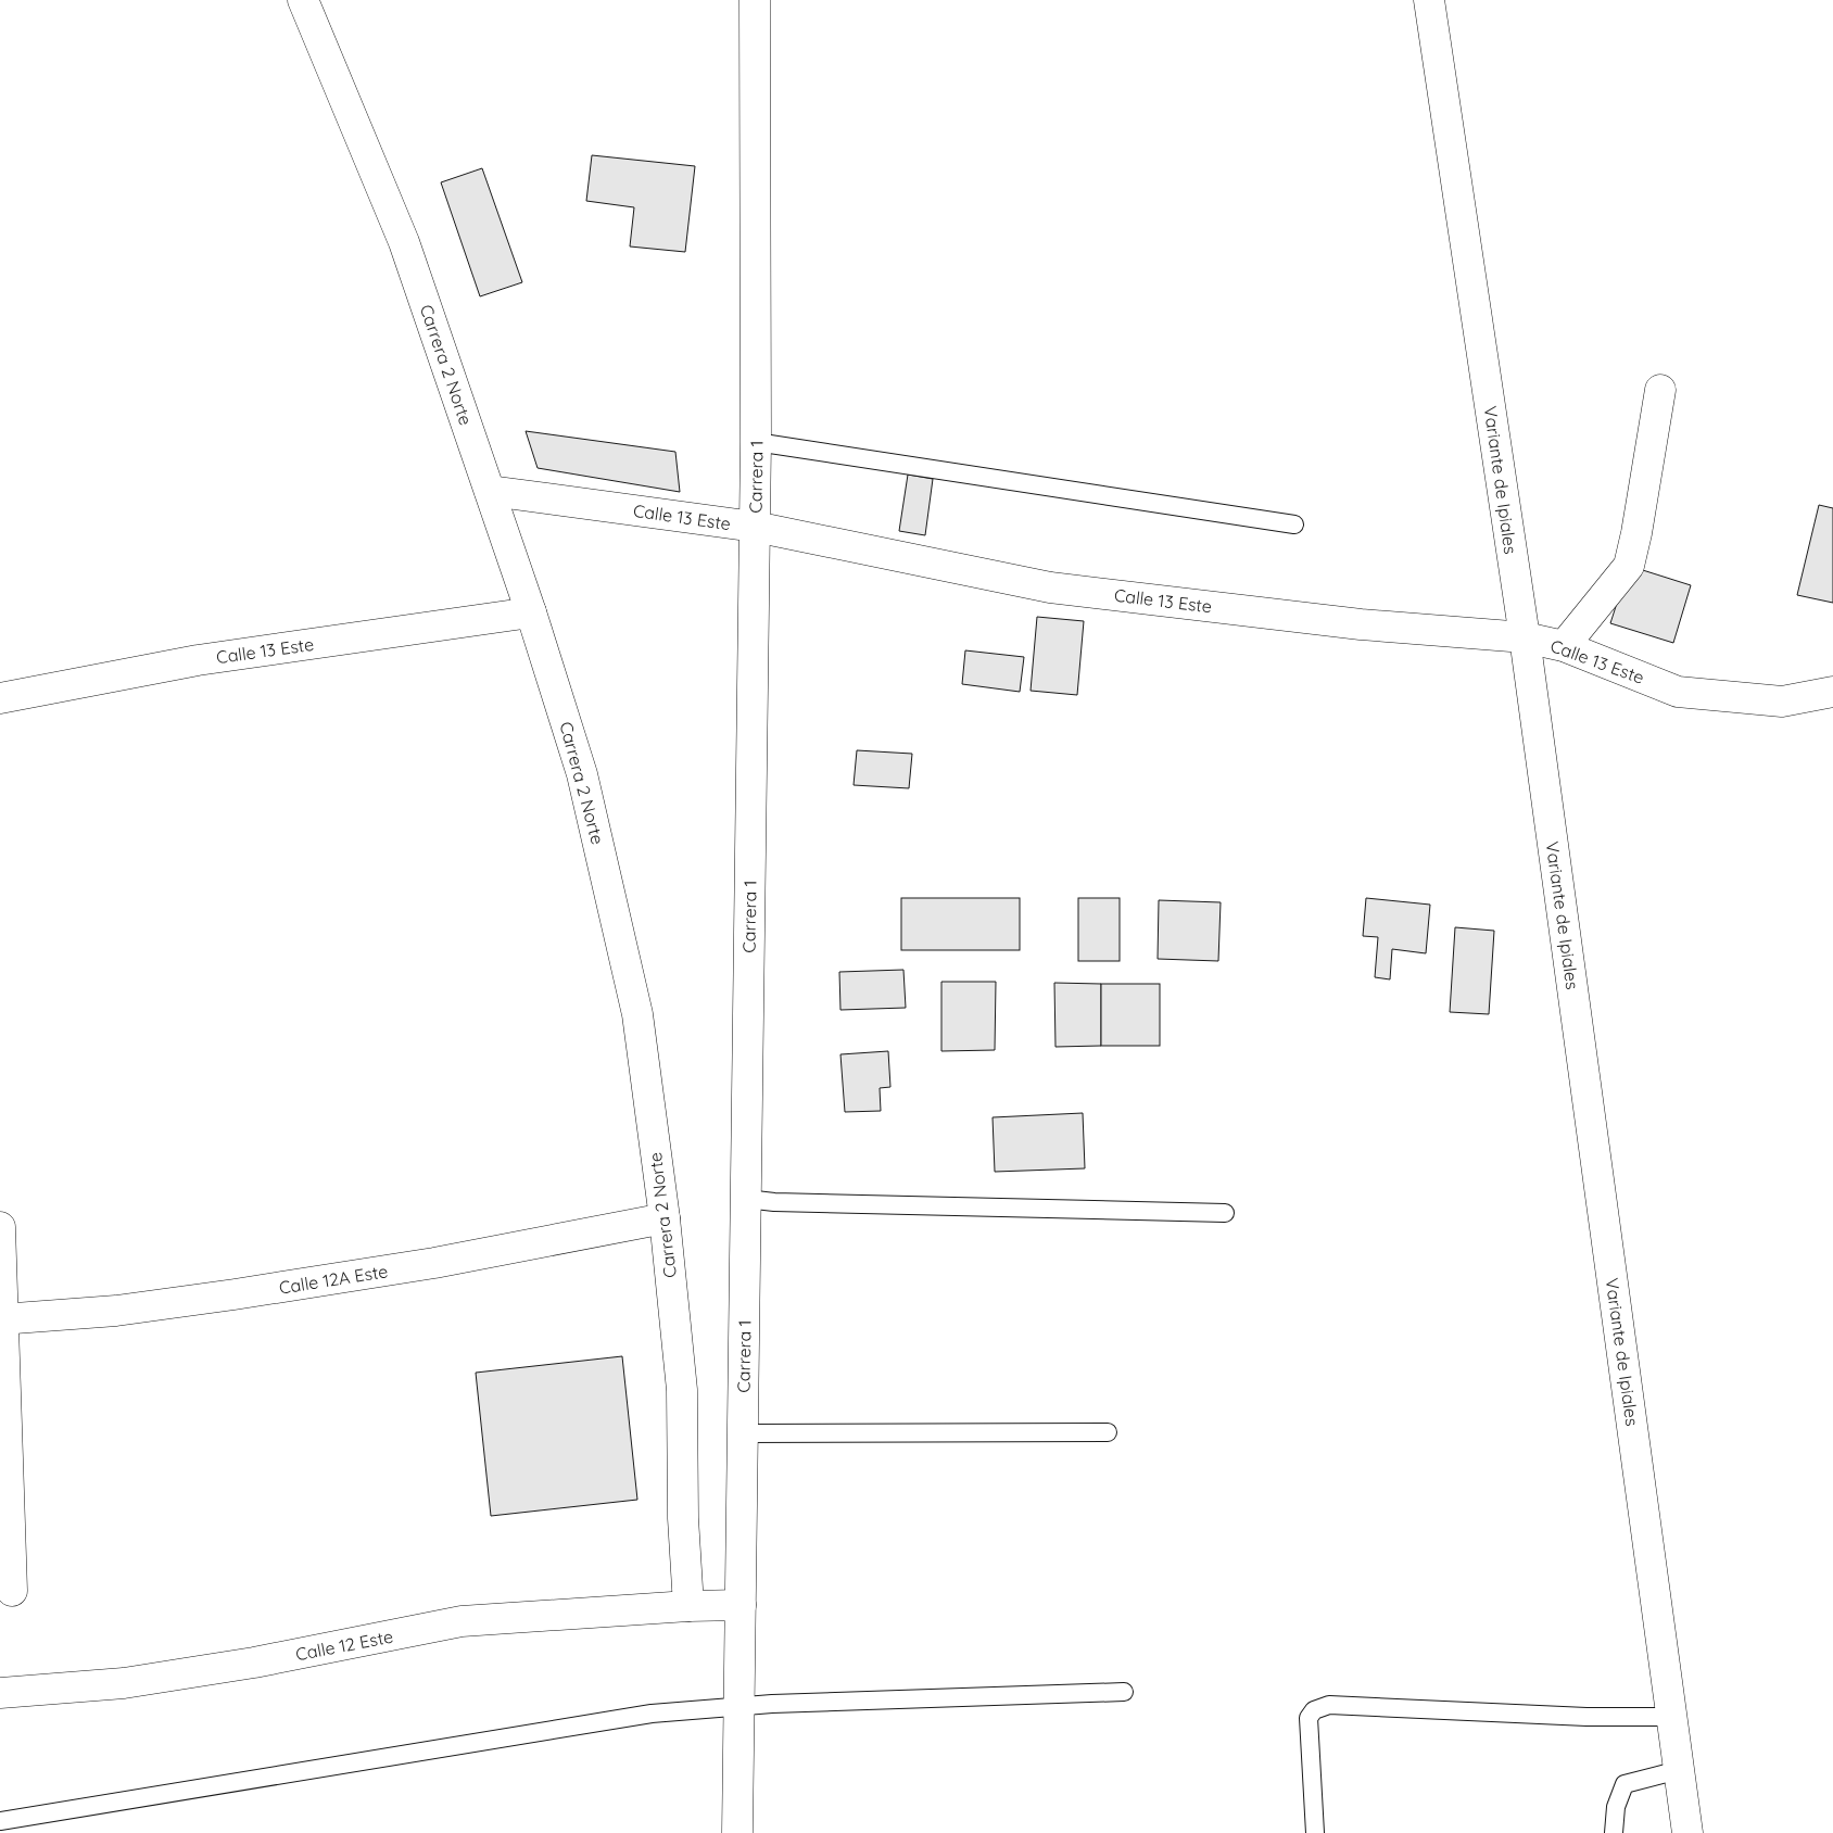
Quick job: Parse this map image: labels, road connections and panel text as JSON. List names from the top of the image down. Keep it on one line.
{"streets":{"main road":["Carrera 2 Norte","Carrera 1","Variante de Ipiales","Calle 13 Este","Calle 12A Este","Calle 12 Este"]},"crossings":[["Carrera 2 Norte","Calle 13 Este"],["Carrera 2 Norte","Calle 12A Este"],["Carrera 2 Norte","Calle 12 Este"],["Carrera 1","Calle 13 Este"],["Carrera 1","Calle 12 Este"],["Variante de Ipiales","Calle 13 Este"]]}
